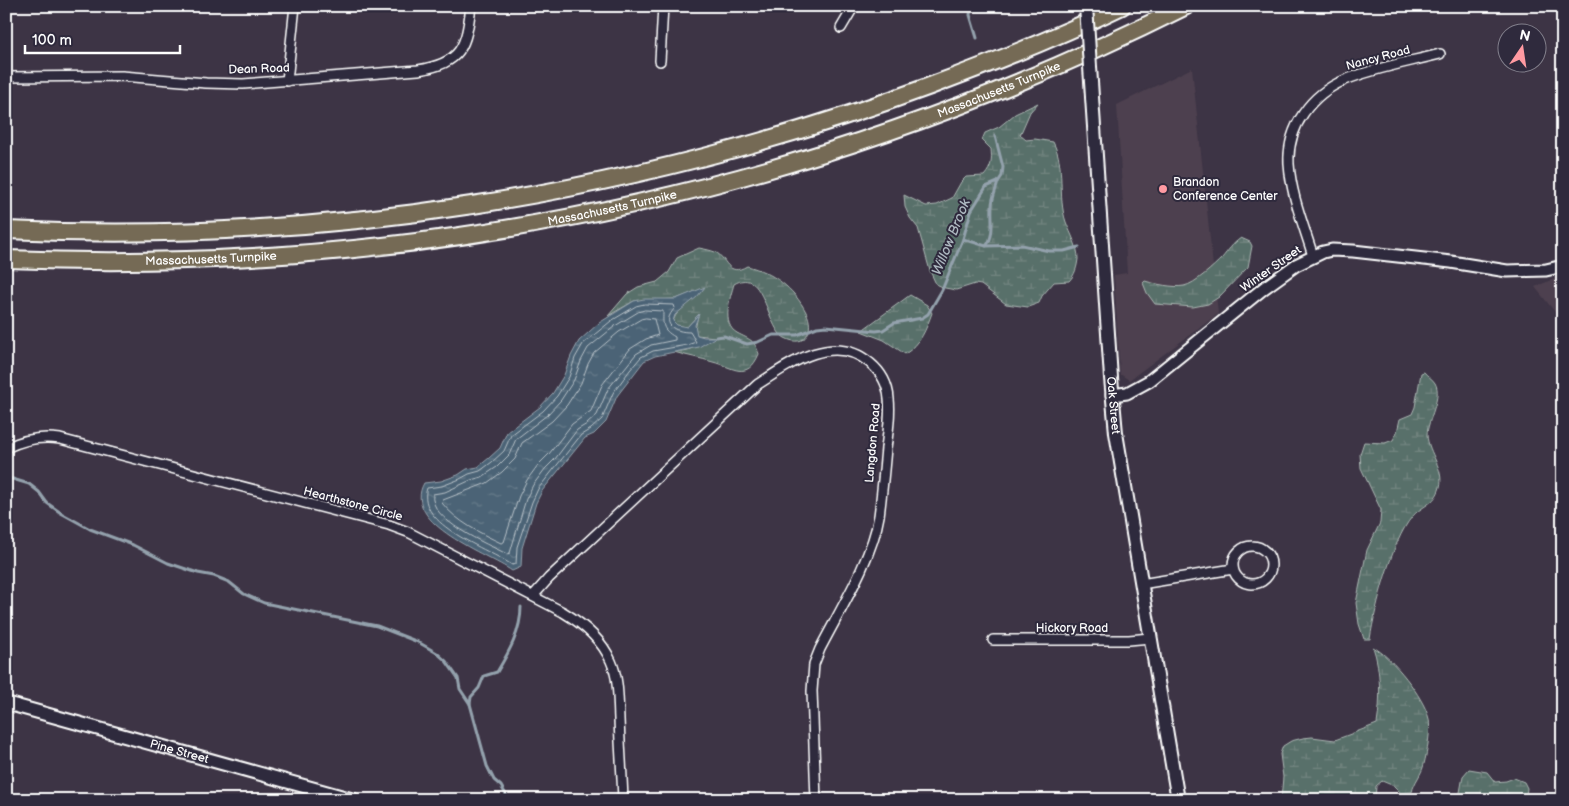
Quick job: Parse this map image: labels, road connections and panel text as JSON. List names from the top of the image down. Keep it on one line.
{"streets":{"highway":["Massachusetts Turnpike"],"main road":["Oak Street","Pine Street"],"street":["Nancy Road","Dean Road","Winter Street","Langdon Road","Hearthstone Circle","Hickory Road"]},"crossings":[["Nancy Road","Winter Street"],["Winter Street","Oak Street"],["Oak Street","Hickory Road"],["Langdon Road","Hearthstone Circle"]],"water":["Willow Brook"],"places":["Brandon Conference Center"],"scale_bar":"100 m","north":"top"}
